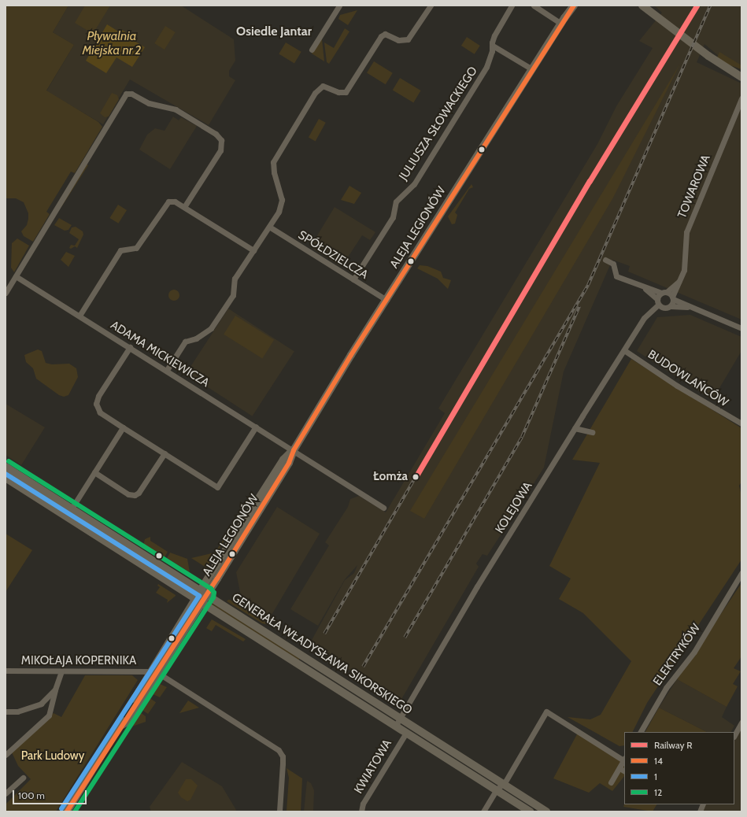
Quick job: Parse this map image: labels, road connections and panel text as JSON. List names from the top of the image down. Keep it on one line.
{"streets":{"main road":["ALEJA LEGIONÓW","GENERAŁA WŁADYSŁAWA SIKORSKIEGO"],"street":["JULIUSZA SŁOWACKIEGO","TOWAROWA","SPÓŁDZIELCZA","ADAMA MICKIEWICZA","BUDOWLAŃCÓW","KOLEJOWA","ELEKTRYKÓW","MIKOŁAJA KOPERNIKA","KWIATOWA"]},"crossings":[["JULIUSZA SŁOWACKIEGO","SPÓŁDZIELCZA"],["TOWAROWA","KOLEJOWA"],["ALEJA LEGIONÓW","SPÓŁDZIELCZA"],["ALEJA LEGIONÓW","ADAMA MICKIEWICZA"],["ALEJA LEGIONÓW","GENERAŁA WŁADYSŁAWA SIKORSKIEGO"],["ALEJA LEGIONÓW","MIKOŁAJA KOPERNIKA"],["BUDOWLAŃCÓW","KOLEJOWA"],["KOLEJOWA","GENERAŁA WŁADYSŁAWA SIKORSKIEGO"],["GENERAŁA WŁADYSŁAWA SIKORSKIEGO","KWIATOWA"]],"districts":["Osiedle Jantar"],"water":["Pływalnia Miejska nr 2"],"parks":["Park Ludowy"],"places":["Łomża"],"lines":["rail line R","transit line 14","transit line 12","transit line 1"],"legend":["Railway R","14","1","12"],"scale_bar":"100 m"}
